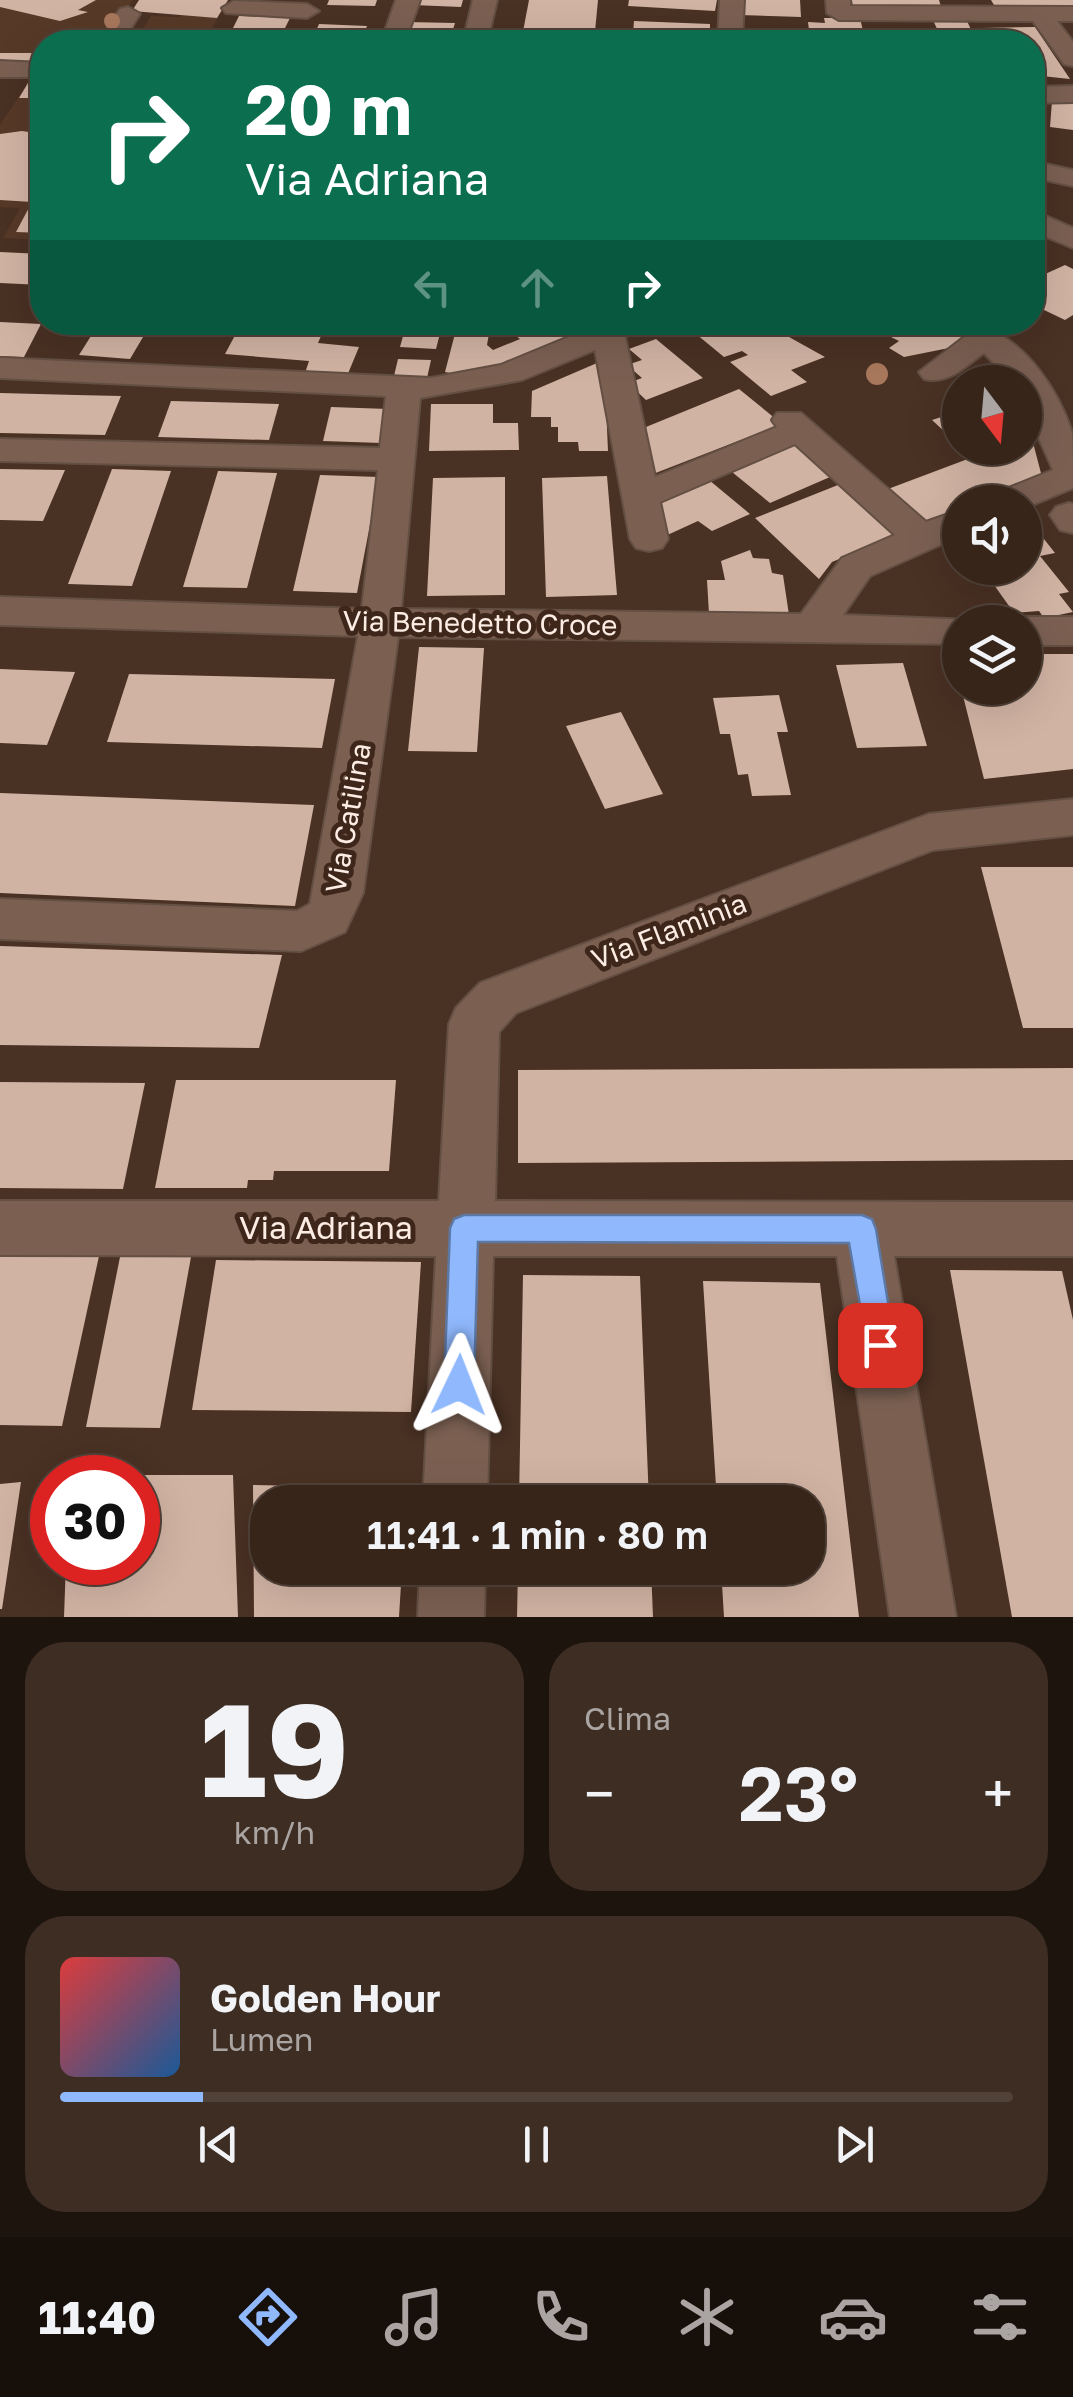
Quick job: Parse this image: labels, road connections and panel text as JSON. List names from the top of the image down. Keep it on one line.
{"streets":{"street":["Via Benedetto Croce","Via Catilina","Via Flaminia","Via Adriana"]},"crossings":[["Via Benedetto Croce","Via Catilina"],["Via Flaminia","Via Adriana"]],"north":"bottom","page":{"turn":["20 m","Via Adriana"],"limit":"30","trip":"11:41 · 1 min · 80 m","tile":[["19","km/h"],"Clima"],"heat":["−","23°","+"],"song":["Golden Hour","Lumen"],"tabs":"11:40"}}
